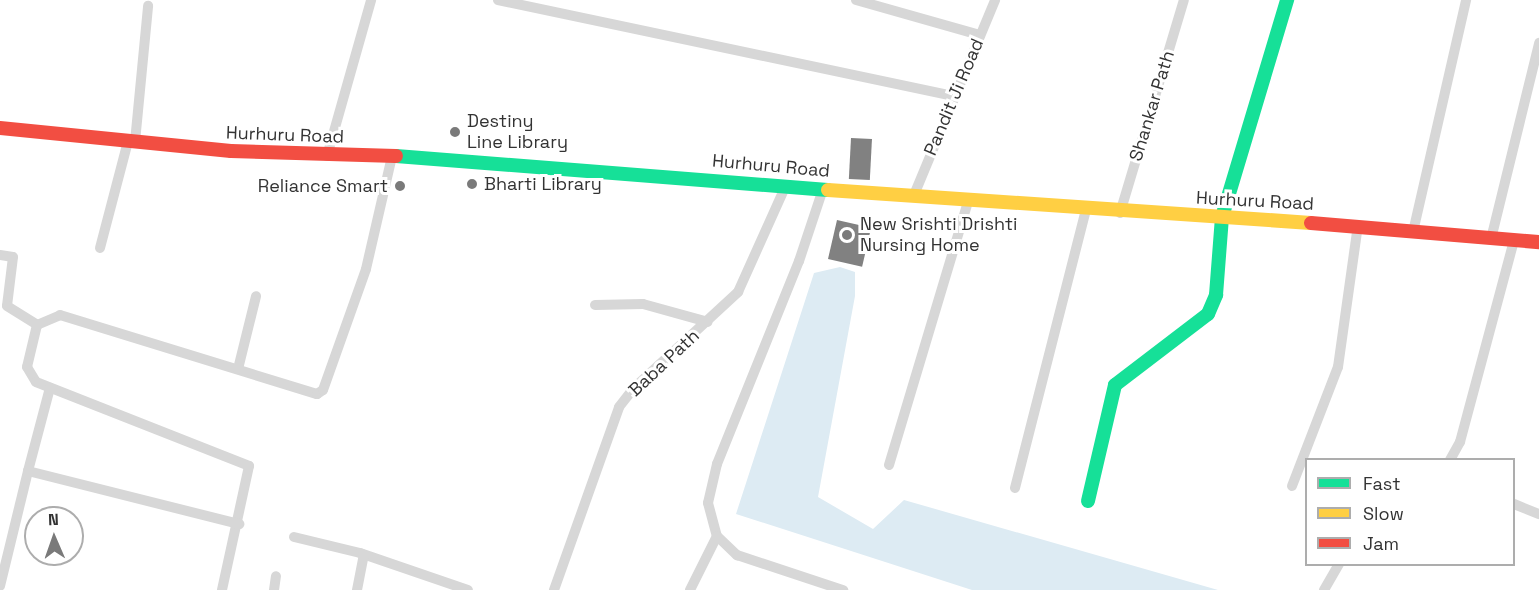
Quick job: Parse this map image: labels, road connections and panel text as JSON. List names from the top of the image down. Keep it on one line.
{"streets":{"street":["Pandit Ji Road","Shankar Path","Hurhuru Road","Baba Path"]},"crossings":[["Pandit Ji Road","Hurhuru Road"],["Shankar Path","Hurhuru Road"],["Hurhuru Road","Baba Path"]],"places":["Destiny Line Library","Bharti Library","Reliance Smart","New Srishti Drishti Nursing Home"],"legend":["Fast","Slow","Jam"],"north":"top"}
